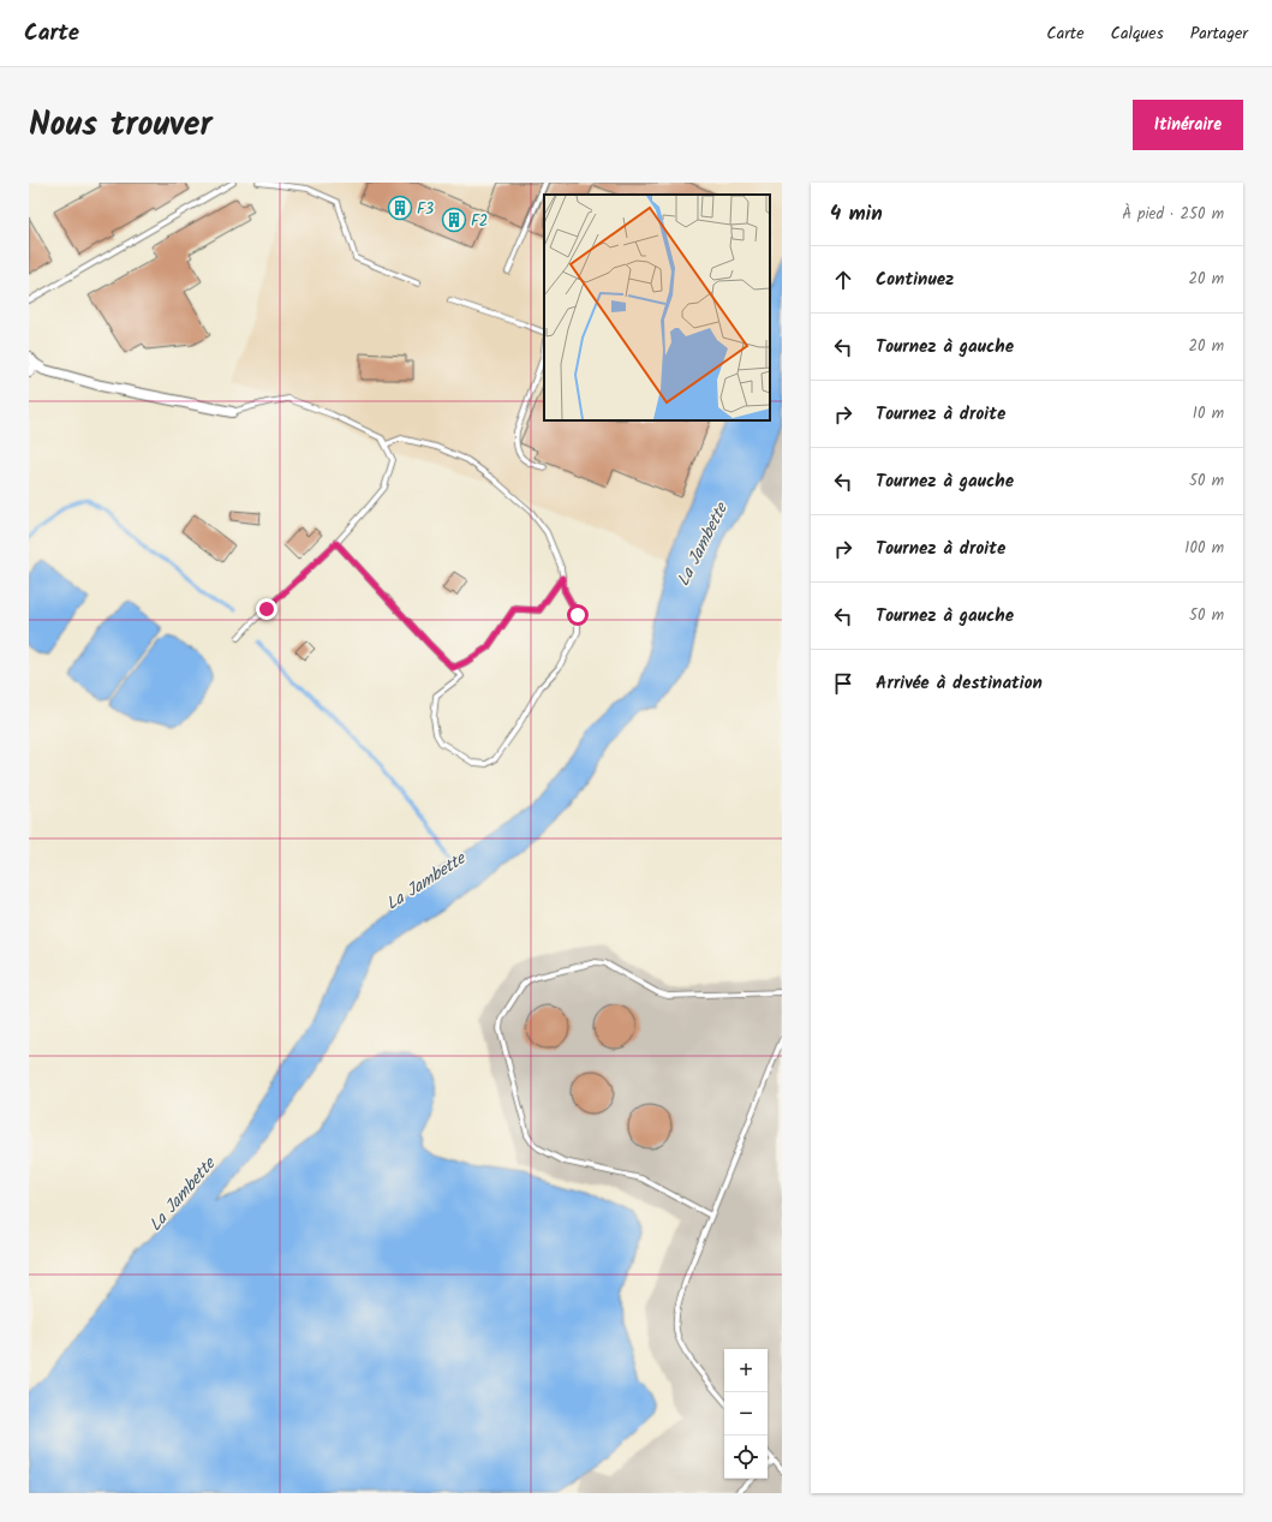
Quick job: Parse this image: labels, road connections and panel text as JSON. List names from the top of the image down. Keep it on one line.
{"water":["La Jambette"],"places":{"building":["F3","F2"]},"page":{"header":"Carte","nav":["Carte","Calques","Partager"],"title":"Nous trouver","buttons":"Itinéraire","heading":["4 min","À pied · 250 m"],"list":[["Continuez","20 m"],["Tournez à gauche","20 m"],["Tournez à droite","10 m"],["Tournez à gauche","50 m"],["Tournez à droite","100 m"],["Tournez à gauche","50 m"],"Arrivée à destination"],"map_buttons":["+","−"]}}
